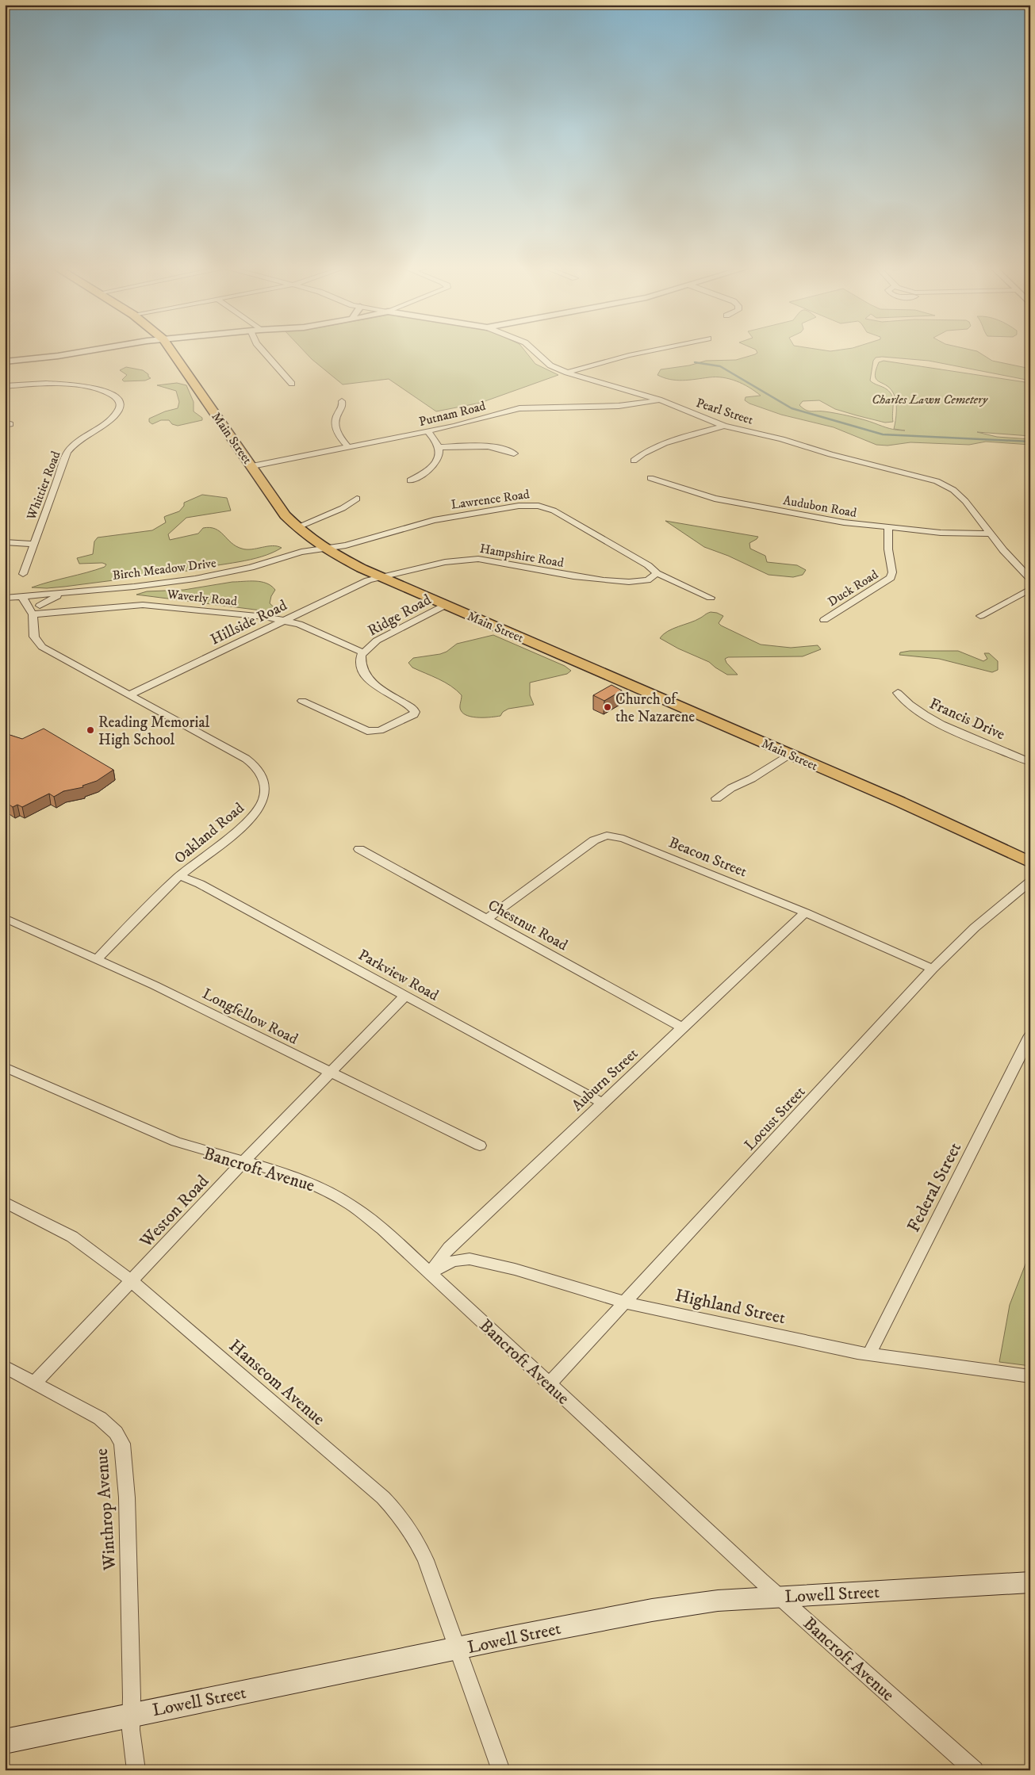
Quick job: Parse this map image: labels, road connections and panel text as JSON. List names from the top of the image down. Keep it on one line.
{"streets":{"main road":["Main Street","Lowell Street"],"street":["Pearl Street","Putnam Road","Whittier Road","Lawrence Road","Audubon Road","Hampshire Road","Birch Meadow Drive","Duck Road","Waverly Road","Ridge Road","Hillside Road","Francis Drive","Oakland Road","Beacon Street","Chestnut Road","Parkview Road","Longfellow Road","Auburn Street","Locust Street","Bancroft Avenue","Federal Street","Weston Road","Highland Street","Hanscom Avenue","Winthrop Avenue"]},"crossings":[["Pearl Street","Putnam Road"],["Pearl Street","Audubon Road"],["Putnam Road","Main Street"],["Main Street","Lawrence Road"],["Main Street","Hampshire Road"],["Main Street","Birch Meadow Drive"],["Main Street","Ridge Road"],["Main Street","Hillside Road"],["Lawrence Road","Hampshire Road"],["Lawrence Road","Birch Meadow Drive"],["Audubon Road","Duck Road"],["Hampshire Road","Hillside Road"],["Birch Meadow Drive","Oakland Road"],["Waverly Road","Ridge Road"],["Waverly Road","Hillside Road"],["Waverly Road","Oakland Road"],["Hillside Road","Oakland Road"],["Oakland Road","Parkview Road"],["Oakland Road","Longfellow Road"],["Beacon Street","Chestnut Road"],["Beacon Street","Auburn Street"],["Beacon Street","Locust Street"],["Chestnut Road","Auburn Street"],["Parkview Road","Auburn Street"],["Parkview Road","Weston Road"],["Longfellow Road","Weston Road"],["Auburn Street","Bancroft Avenue"],["Auburn Street","Highland Street"],["Locust Street","Bancroft Avenue"],["Locust Street","Highland Street"],["Bancroft Avenue","Weston Road"],["Bancroft Avenue","Highland Street"],["Bancroft Avenue","Lowell Street"],["Federal Street","Highland Street"],["Weston Road","Hanscom Avenue"],["Weston Road","Winthrop Avenue"],["Hanscom Avenue","Lowell Street"],["Winthrop Avenue","Lowell Street"]],"parks":["Charles Lawn Cemetery"],"places":["Church of the Nazarene","Reading Memorial High School"]}
